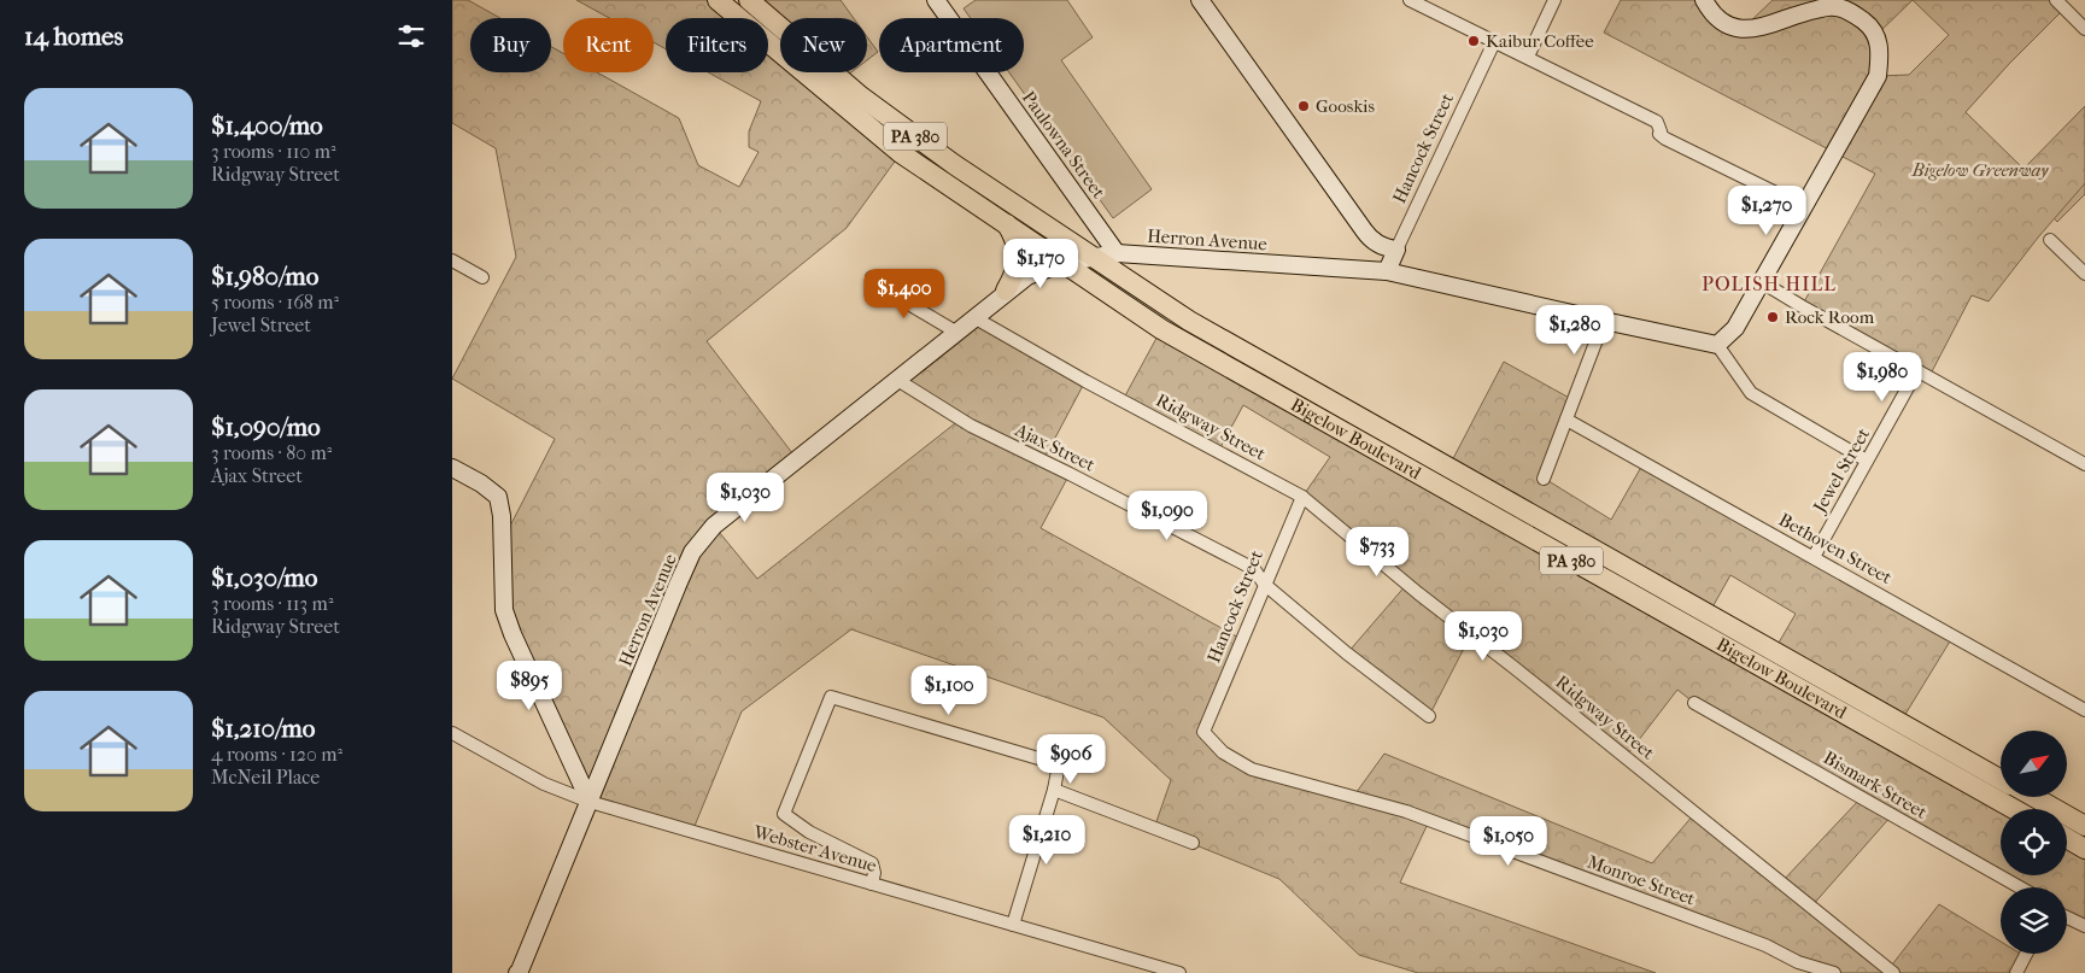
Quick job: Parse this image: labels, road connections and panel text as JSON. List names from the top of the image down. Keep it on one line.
{"streets":{"main road":["PA 380","Bigelow Boulevard"],"street":["Paulowna Street","Hancock Street","Herron Avenue","Ridgway Street","Ajax Street","Jewel Street","Bethoven Street","Bismark Street","Webster Avenue","Monroe Street"]},"crossings":[["Paulowna Street","Herron Avenue"],["Hancock Street","Herron Avenue"],["Hancock Street","Ridgway Street"],["Hancock Street","Ajax Street"],["Hancock Street","Monroe Street"],["Herron Avenue","Ridgway Street"],["Herron Avenue","Bigelow Boulevard"],["Herron Avenue","Ajax Street"],["Herron Avenue","Webster Avenue"],["Jewel Street","Bethoven Street"]],"districts":["POLISH HILL"],"parks":["Bigelow Greenway"],"places":["Kaibur Coffee","Gooskis","Rock Room"],"north":"top right","page":{"heading":"14 homes","chip":["Buy","Rent","Filters","New","Apartment"],"list":[{"name":"$1,400/mo","note":"3 rooms · 110 m² · Ridgway Street"},{"name":"$1,980/mo","note":"5 rooms · 168 m² · Jewel Street"},{"name":"$1,090/mo","note":"3 rooms · 80 m² · Ajax Street"},{"name":"$1,030/mo","note":"3 rooms · 113 m² · Ridgway Street"},{"name":"$1,210/mo","note":"4 rooms · 120 m² · McNeil Place"}],"price":["$1,270","$1,170","$1,400","$1,280","$1,980","$1,030","$1,090","$733","$1,030","$895","$1,100","$906","$1,210","$1,050"]}}
